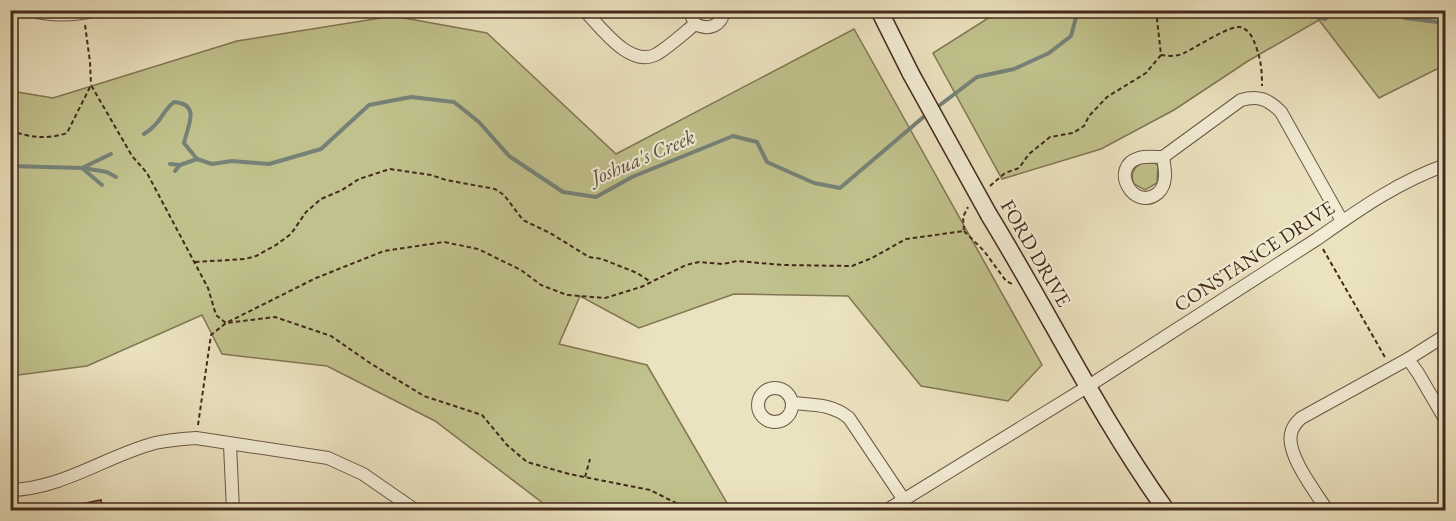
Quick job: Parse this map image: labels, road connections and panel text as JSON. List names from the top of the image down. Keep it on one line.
{"streets":{"main road":["FORD DRIVE"],"street":["CONSTANCE DRIVE"]},"crossings":[["FORD DRIVE","CONSTANCE DRIVE"]],"water":["Joshua's Creek"]}
